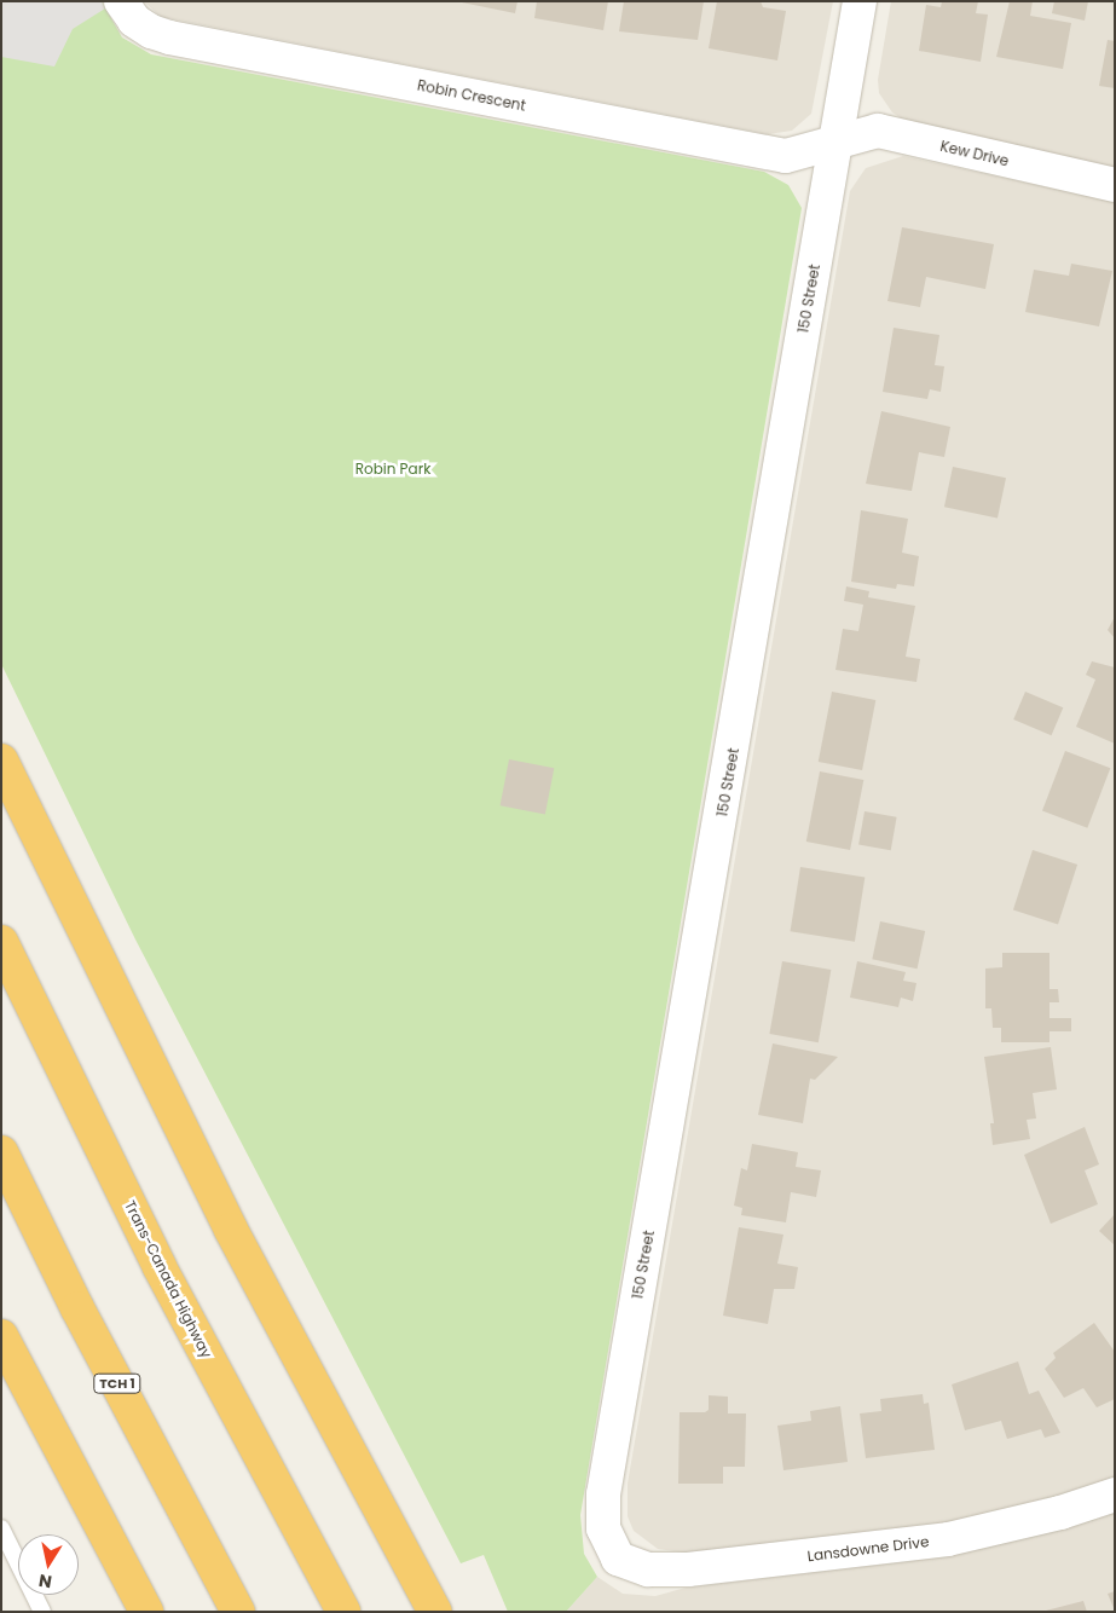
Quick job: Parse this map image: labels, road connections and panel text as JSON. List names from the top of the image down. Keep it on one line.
{"streets":{"highway":["Trans-Canada Highway","TCH 1"],"street":["Robin Crescent","Kew Drive","150 Street","Lansdowne Drive"]},"crossings":[["Robin Crescent","Kew Drive"],["Robin Crescent","150 Street"],["Kew Drive","150 Street"],["150 Street","Lansdowne Drive"]],"parks":["Robin Park"],"north":"bottom"}
